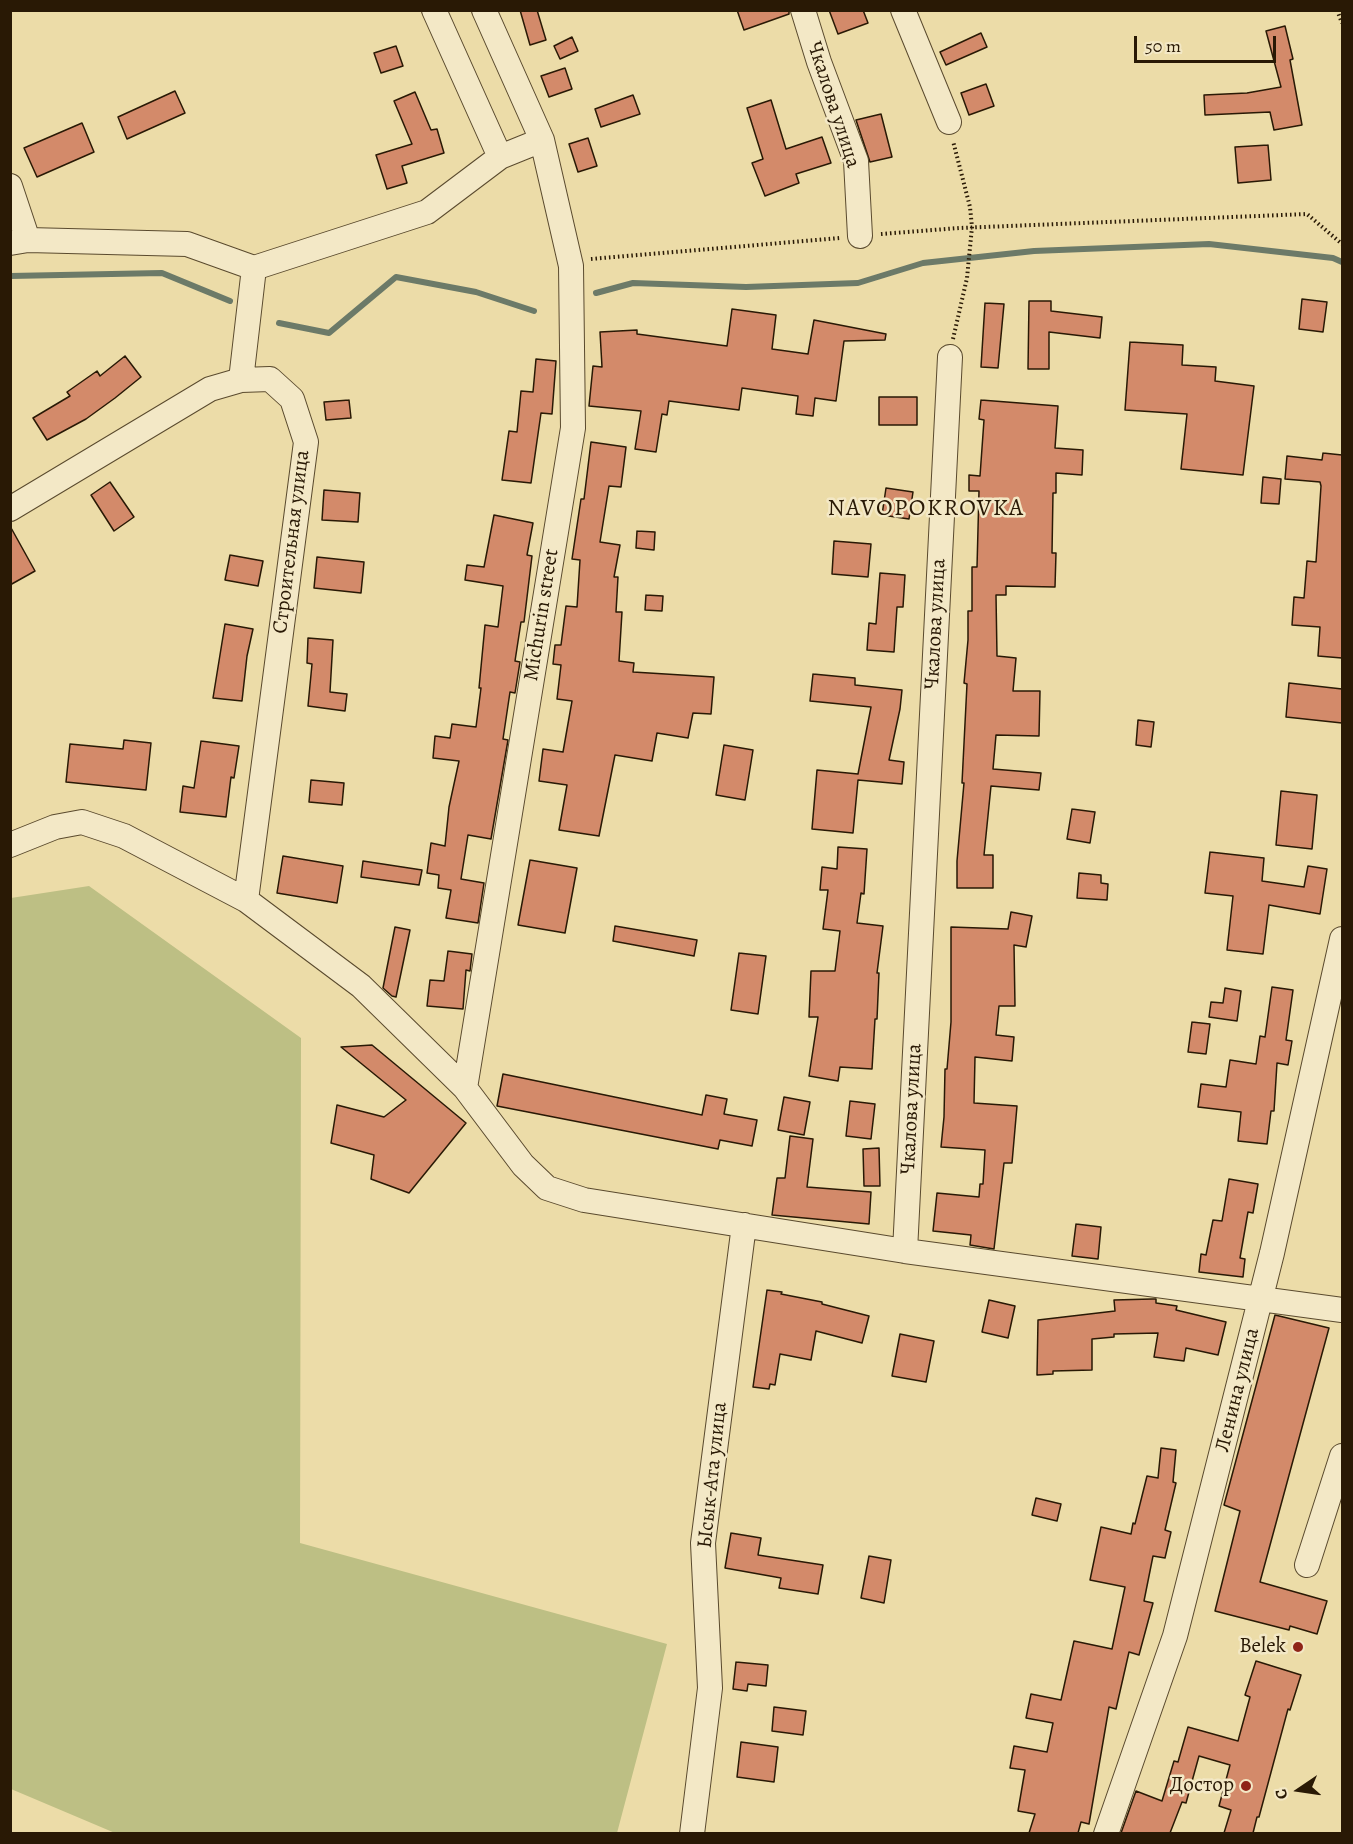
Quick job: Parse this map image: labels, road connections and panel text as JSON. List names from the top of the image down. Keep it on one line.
{"streets":{"street":["Чкалова улица","Строительная улица","Michurin street","Ленина улица","Ысык-Ата улица"]},"districts":["NAVOPOKROVKA"],"places":["Belek","Достор"],"scale_bar":"50 m","north":"left"}
